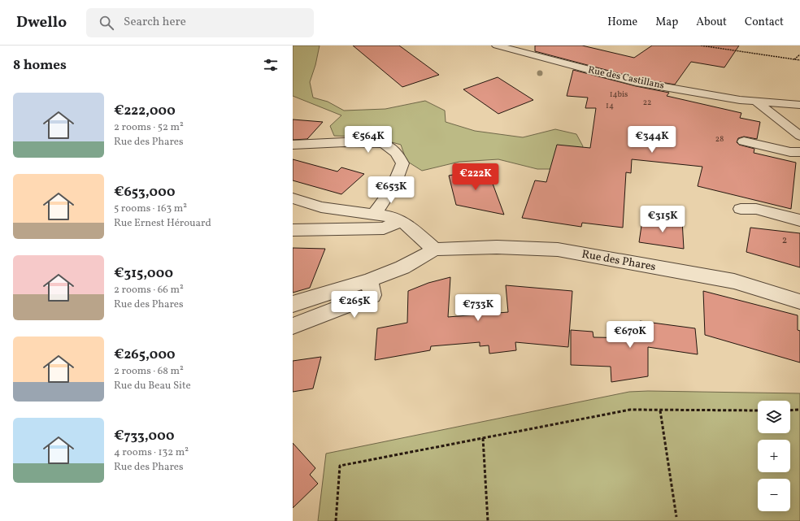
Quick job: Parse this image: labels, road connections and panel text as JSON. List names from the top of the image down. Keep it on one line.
{"streets":{"street":["Rue des Castillans","Rue des Phares"]},"house_numbers":["14bis","22","14","28","2"],"page":{"header":"Dwello","search":"Search here","nav":["Home","Map","About","Contact"],"heading":"8 homes","list":[{"name":"€222,000","note":"2 rooms · 52 m² · Rue des Phares"},{"name":"€653,000","note":"5 rooms · 163 m² · Rue Ernest Hérouard"},{"name":"€315,000","note":"2 rooms · 66 m² · Rue des Phares"},{"name":"€265,000","note":"2 rooms · 68 m² · Rue du Beau Site"},{"name":"€733,000","note":"4 rooms · 132 m² · Rue des Phares"}],"price":["€564K","€344K","€222K","€653K","€315K","€265K","€733K","€670K"],"map_buttons":["+","−"]}}
